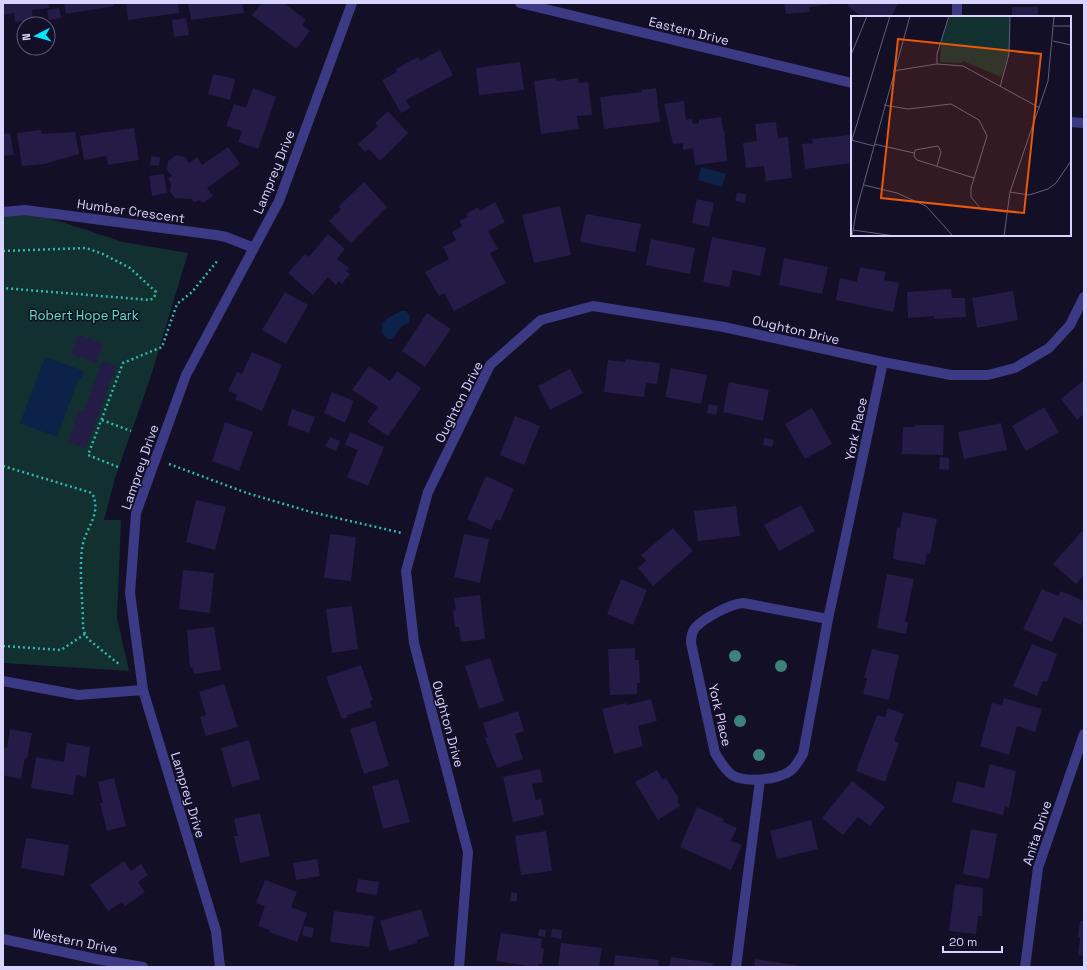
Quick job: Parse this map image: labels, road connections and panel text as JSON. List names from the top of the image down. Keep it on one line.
{"streets":{"street":["Eastern Drive","Lamprey Drive","Humber Crescent","Oughton Drive","York Place","Anita Drive","Western Drive"]},"crossings":[["Lamprey Drive","Humber Crescent"],["Oughton Drive","York Place"]],"parks":["Robert Hope Park"],"scale_bar":"20 m","north":"left"}
